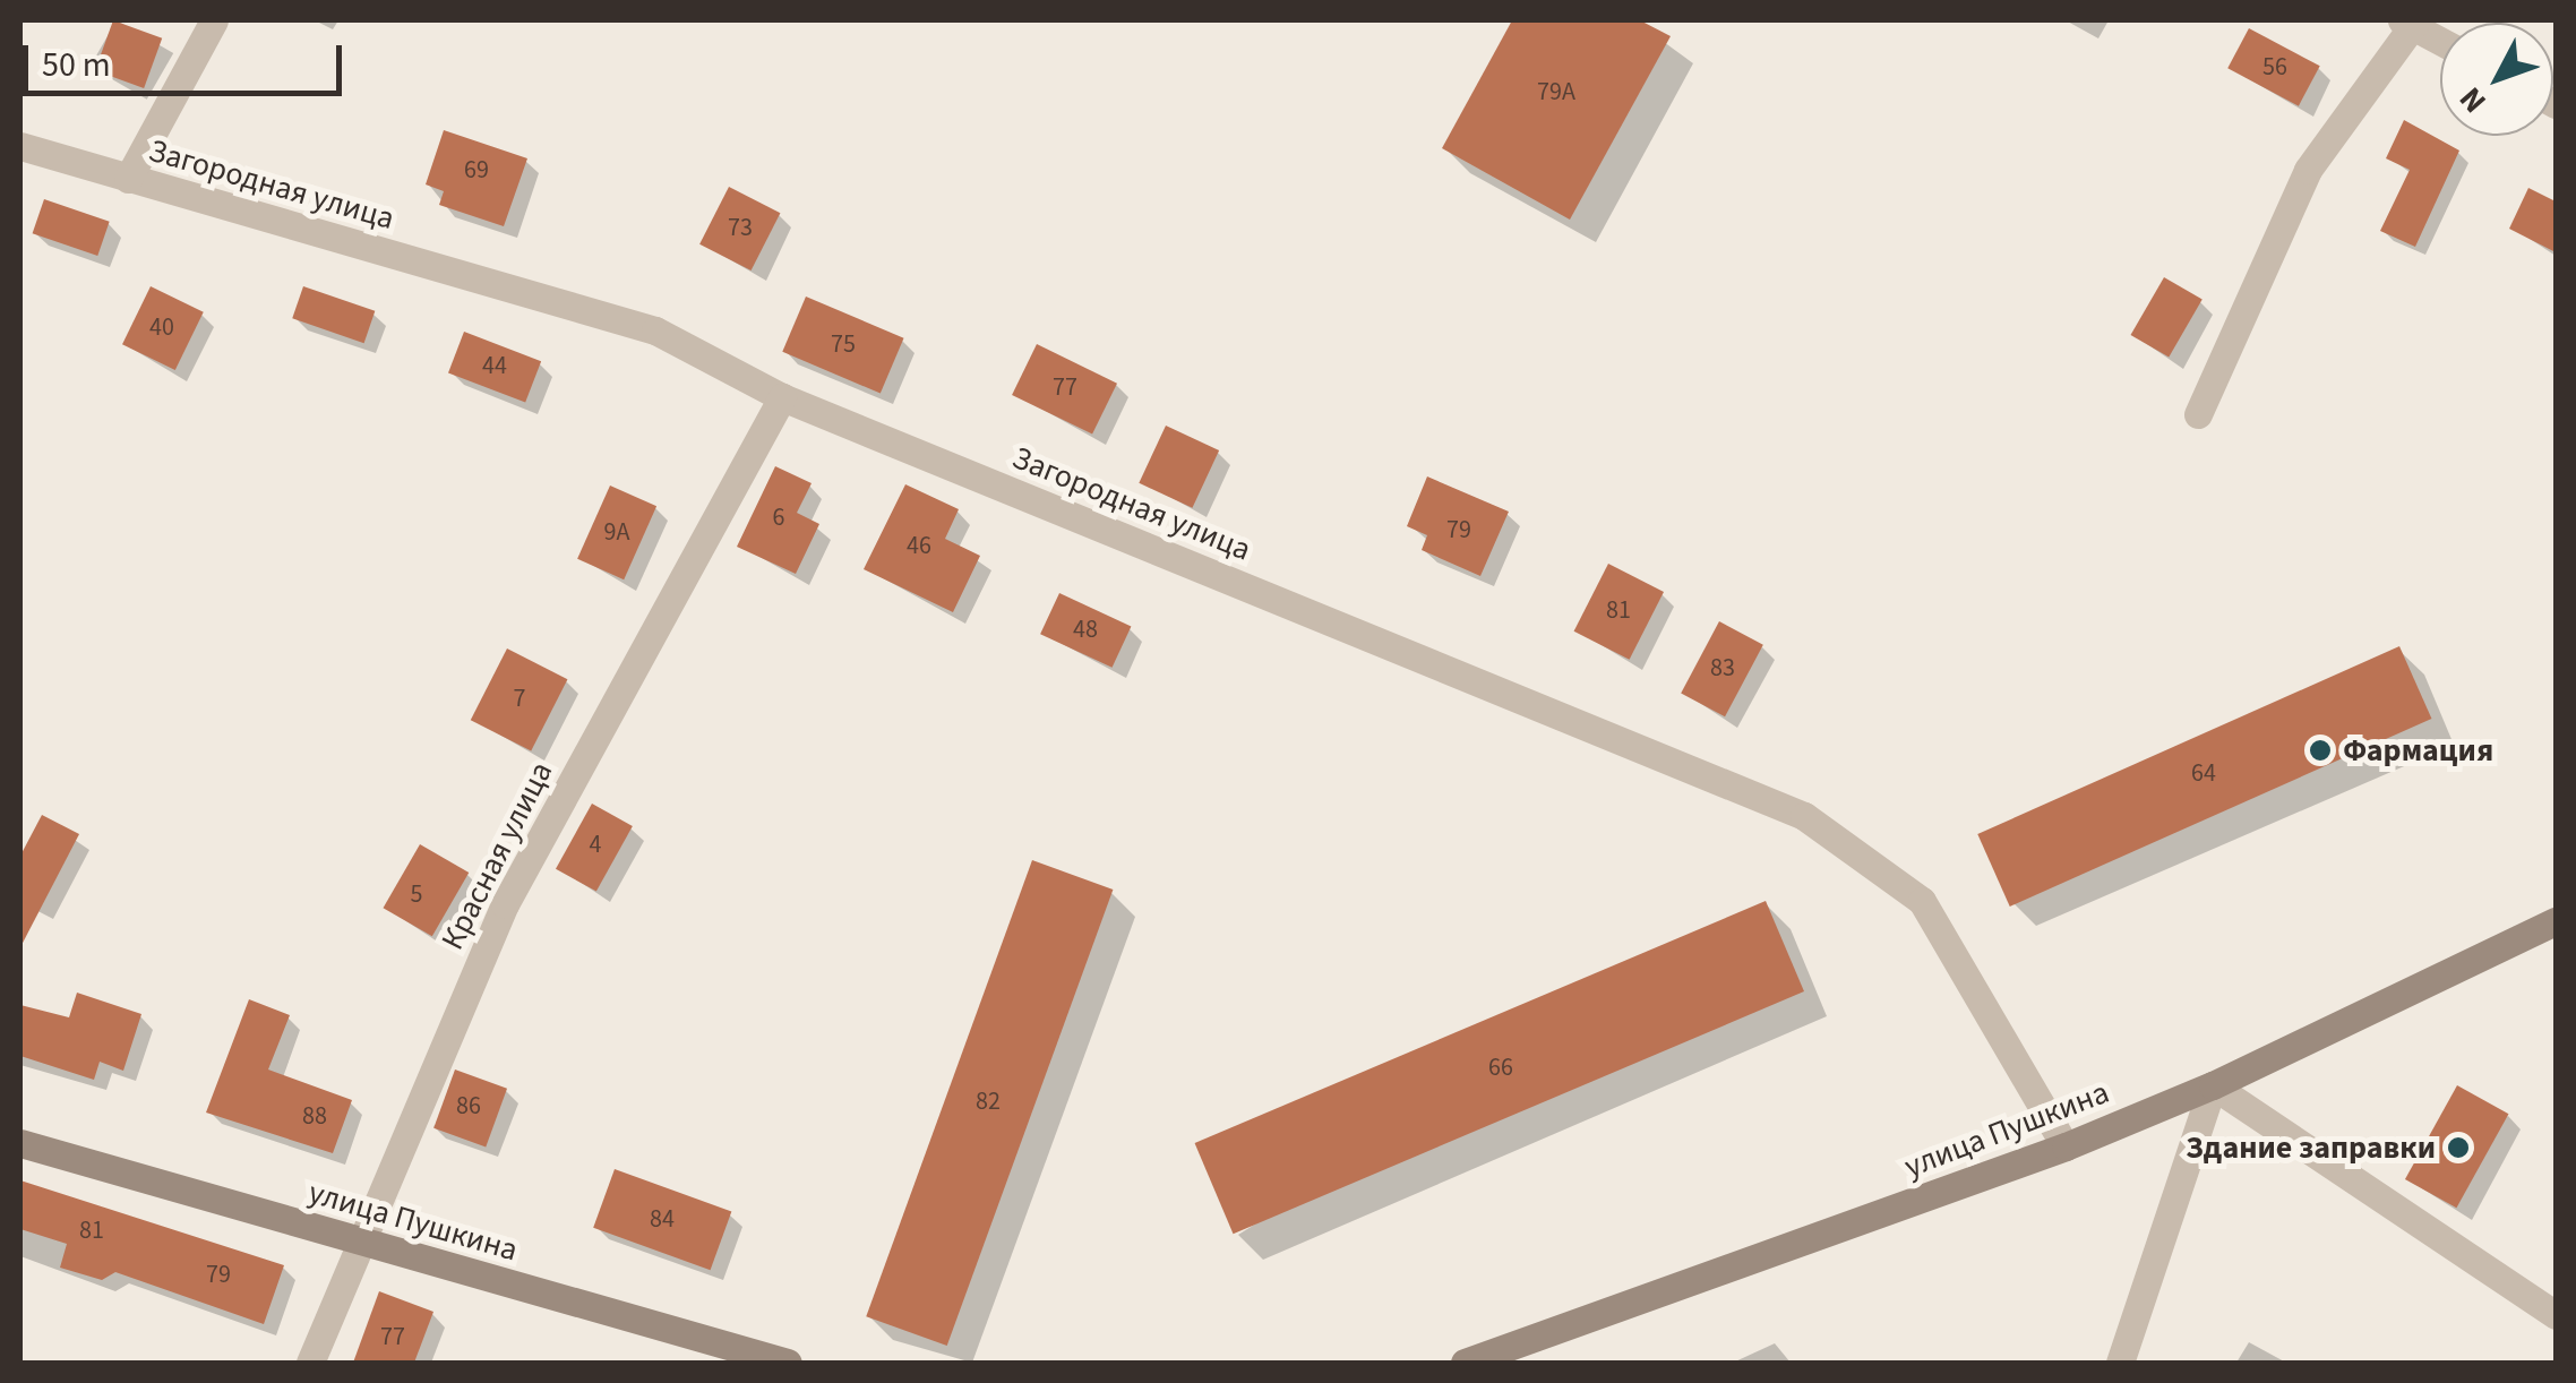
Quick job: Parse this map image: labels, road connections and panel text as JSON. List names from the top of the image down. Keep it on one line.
{"streets":{"main road":["улица Пушкина"],"street":["Загородная улица","Красная улица"]},"crossings":[["Загородная улица","Красная улица"],["Загородная улица","улица Пушкина"],["Красная улица","улица Пушкина"]],"places":["Фармация","Здание заправки"],"house_numbers":["56","79А","69","73","40","75","44","77","6","79","9А","46","81","48","83","7","64","4","5","66","82","86","88","84","81","79","77"],"scale_bar":"50 m","north":"bottom left"}
